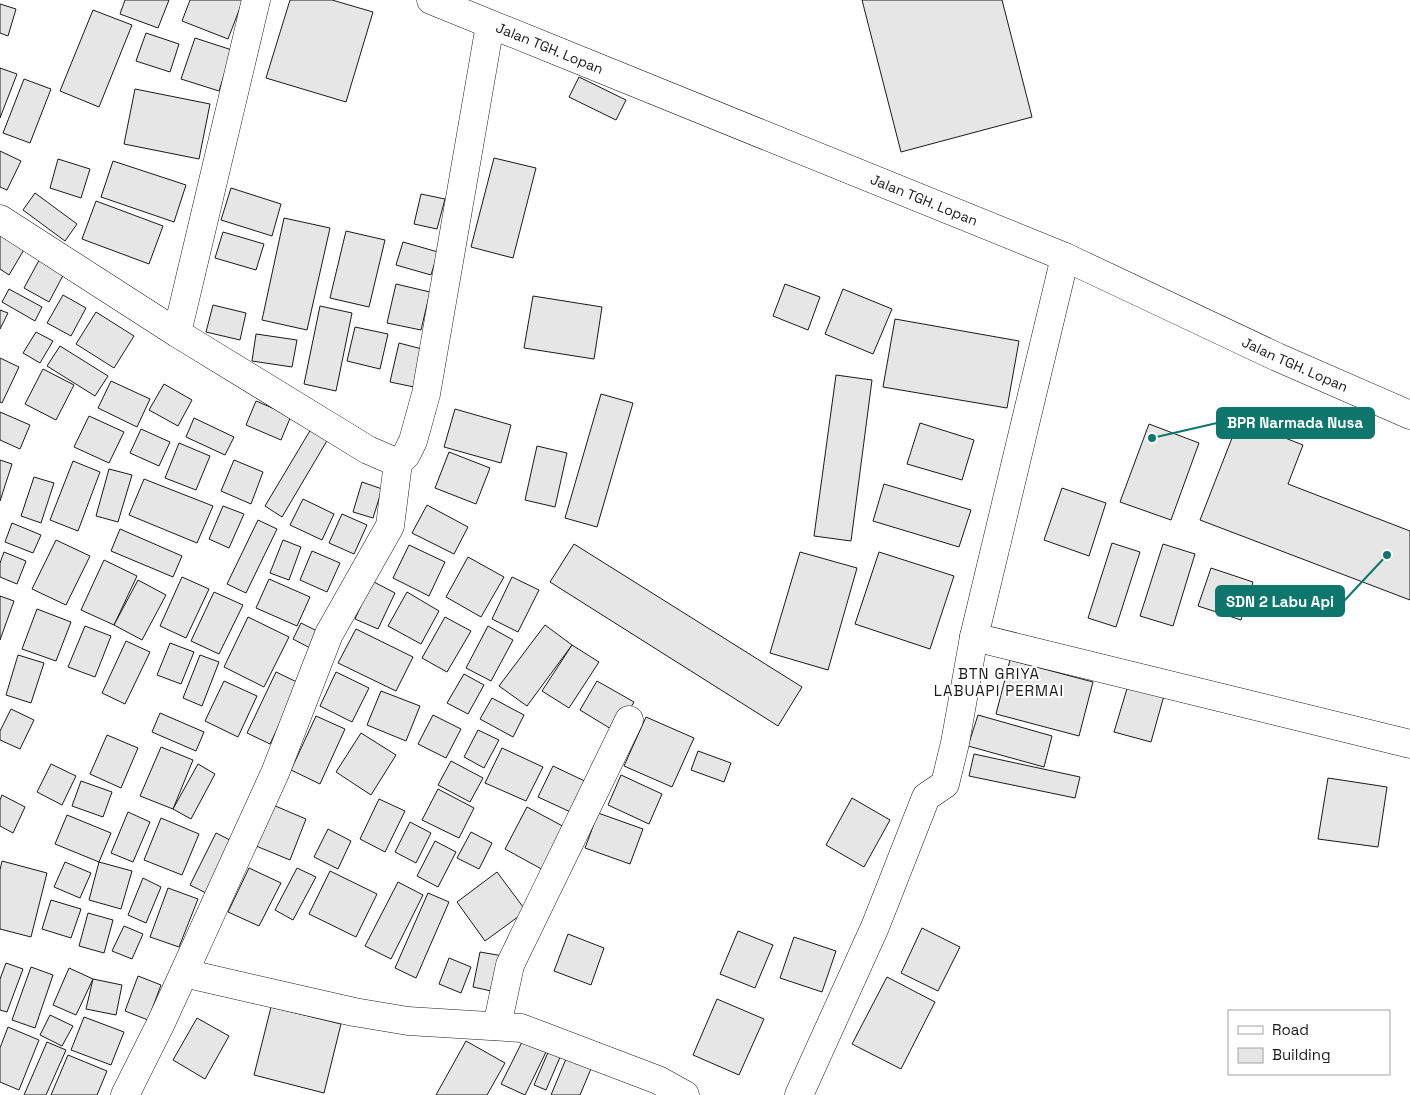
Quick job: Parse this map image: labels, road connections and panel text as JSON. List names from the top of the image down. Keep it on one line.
{"streets":{"main road":["Jalan TGH. Lopan"]},"districts":["BTN GRIYA LABUAPI PERMAI"],"places":["BPR Narmada Nusa","SDN 2 Labu Api"],"legend":["Road","Building"]}
